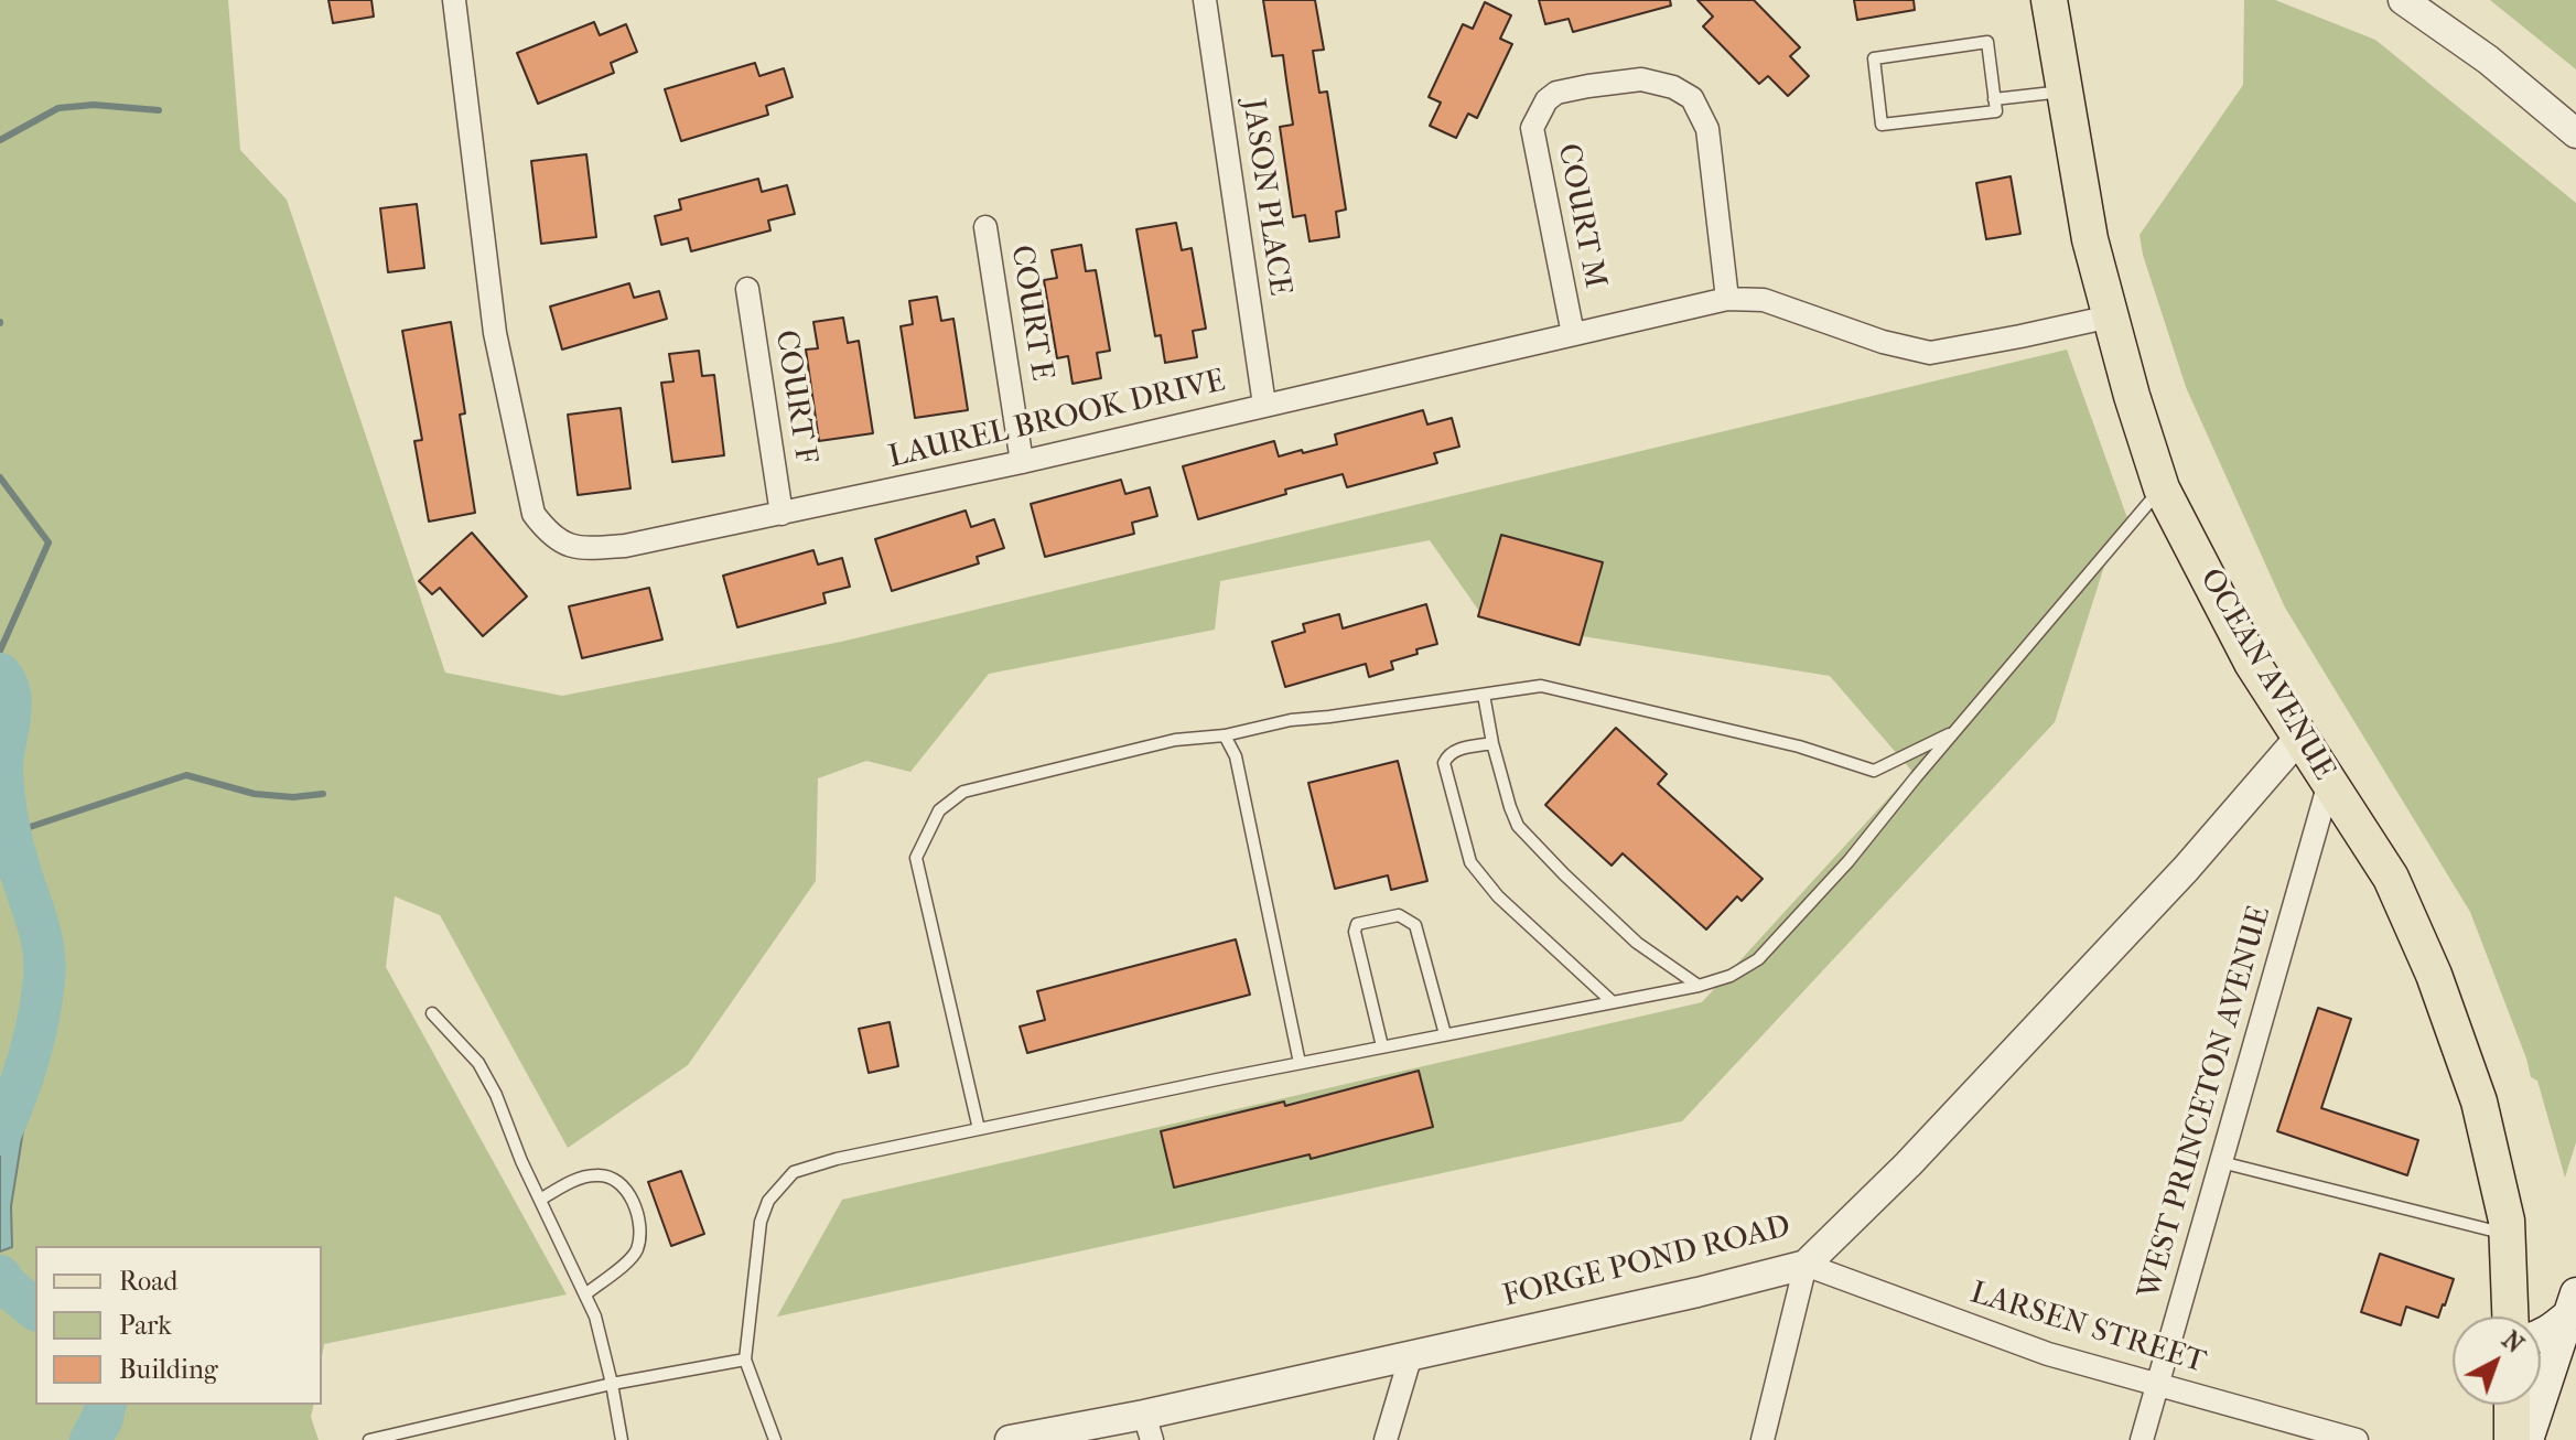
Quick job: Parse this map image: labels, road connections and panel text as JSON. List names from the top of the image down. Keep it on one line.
{"streets":{"main road":["OCEAN AVENUE"],"street":["JASON PLACE","COURT M","COURT E","COURT F","LAUREL BROOK DRIVE","WEST PRINCETON AVENUE","FORGE POND ROAD","LARSEN STREET"]},"crossings":[["JASON PLACE","LAUREL BROOK DRIVE"],["COURT M","LAUREL BROOK DRIVE"],["COURT E","LAUREL BROOK DRIVE"],["COURT F","LAUREL BROOK DRIVE"],["LAUREL BROOK DRIVE","OCEAN AVENUE"],["OCEAN AVENUE","WEST PRINCETON AVENUE"],["OCEAN AVENUE","FORGE POND ROAD"],["WEST PRINCETON AVENUE","LARSEN STREET"],["FORGE POND ROAD","LARSEN STREET"]],"legend":["Road","Park","Building"],"north":"top right"}
